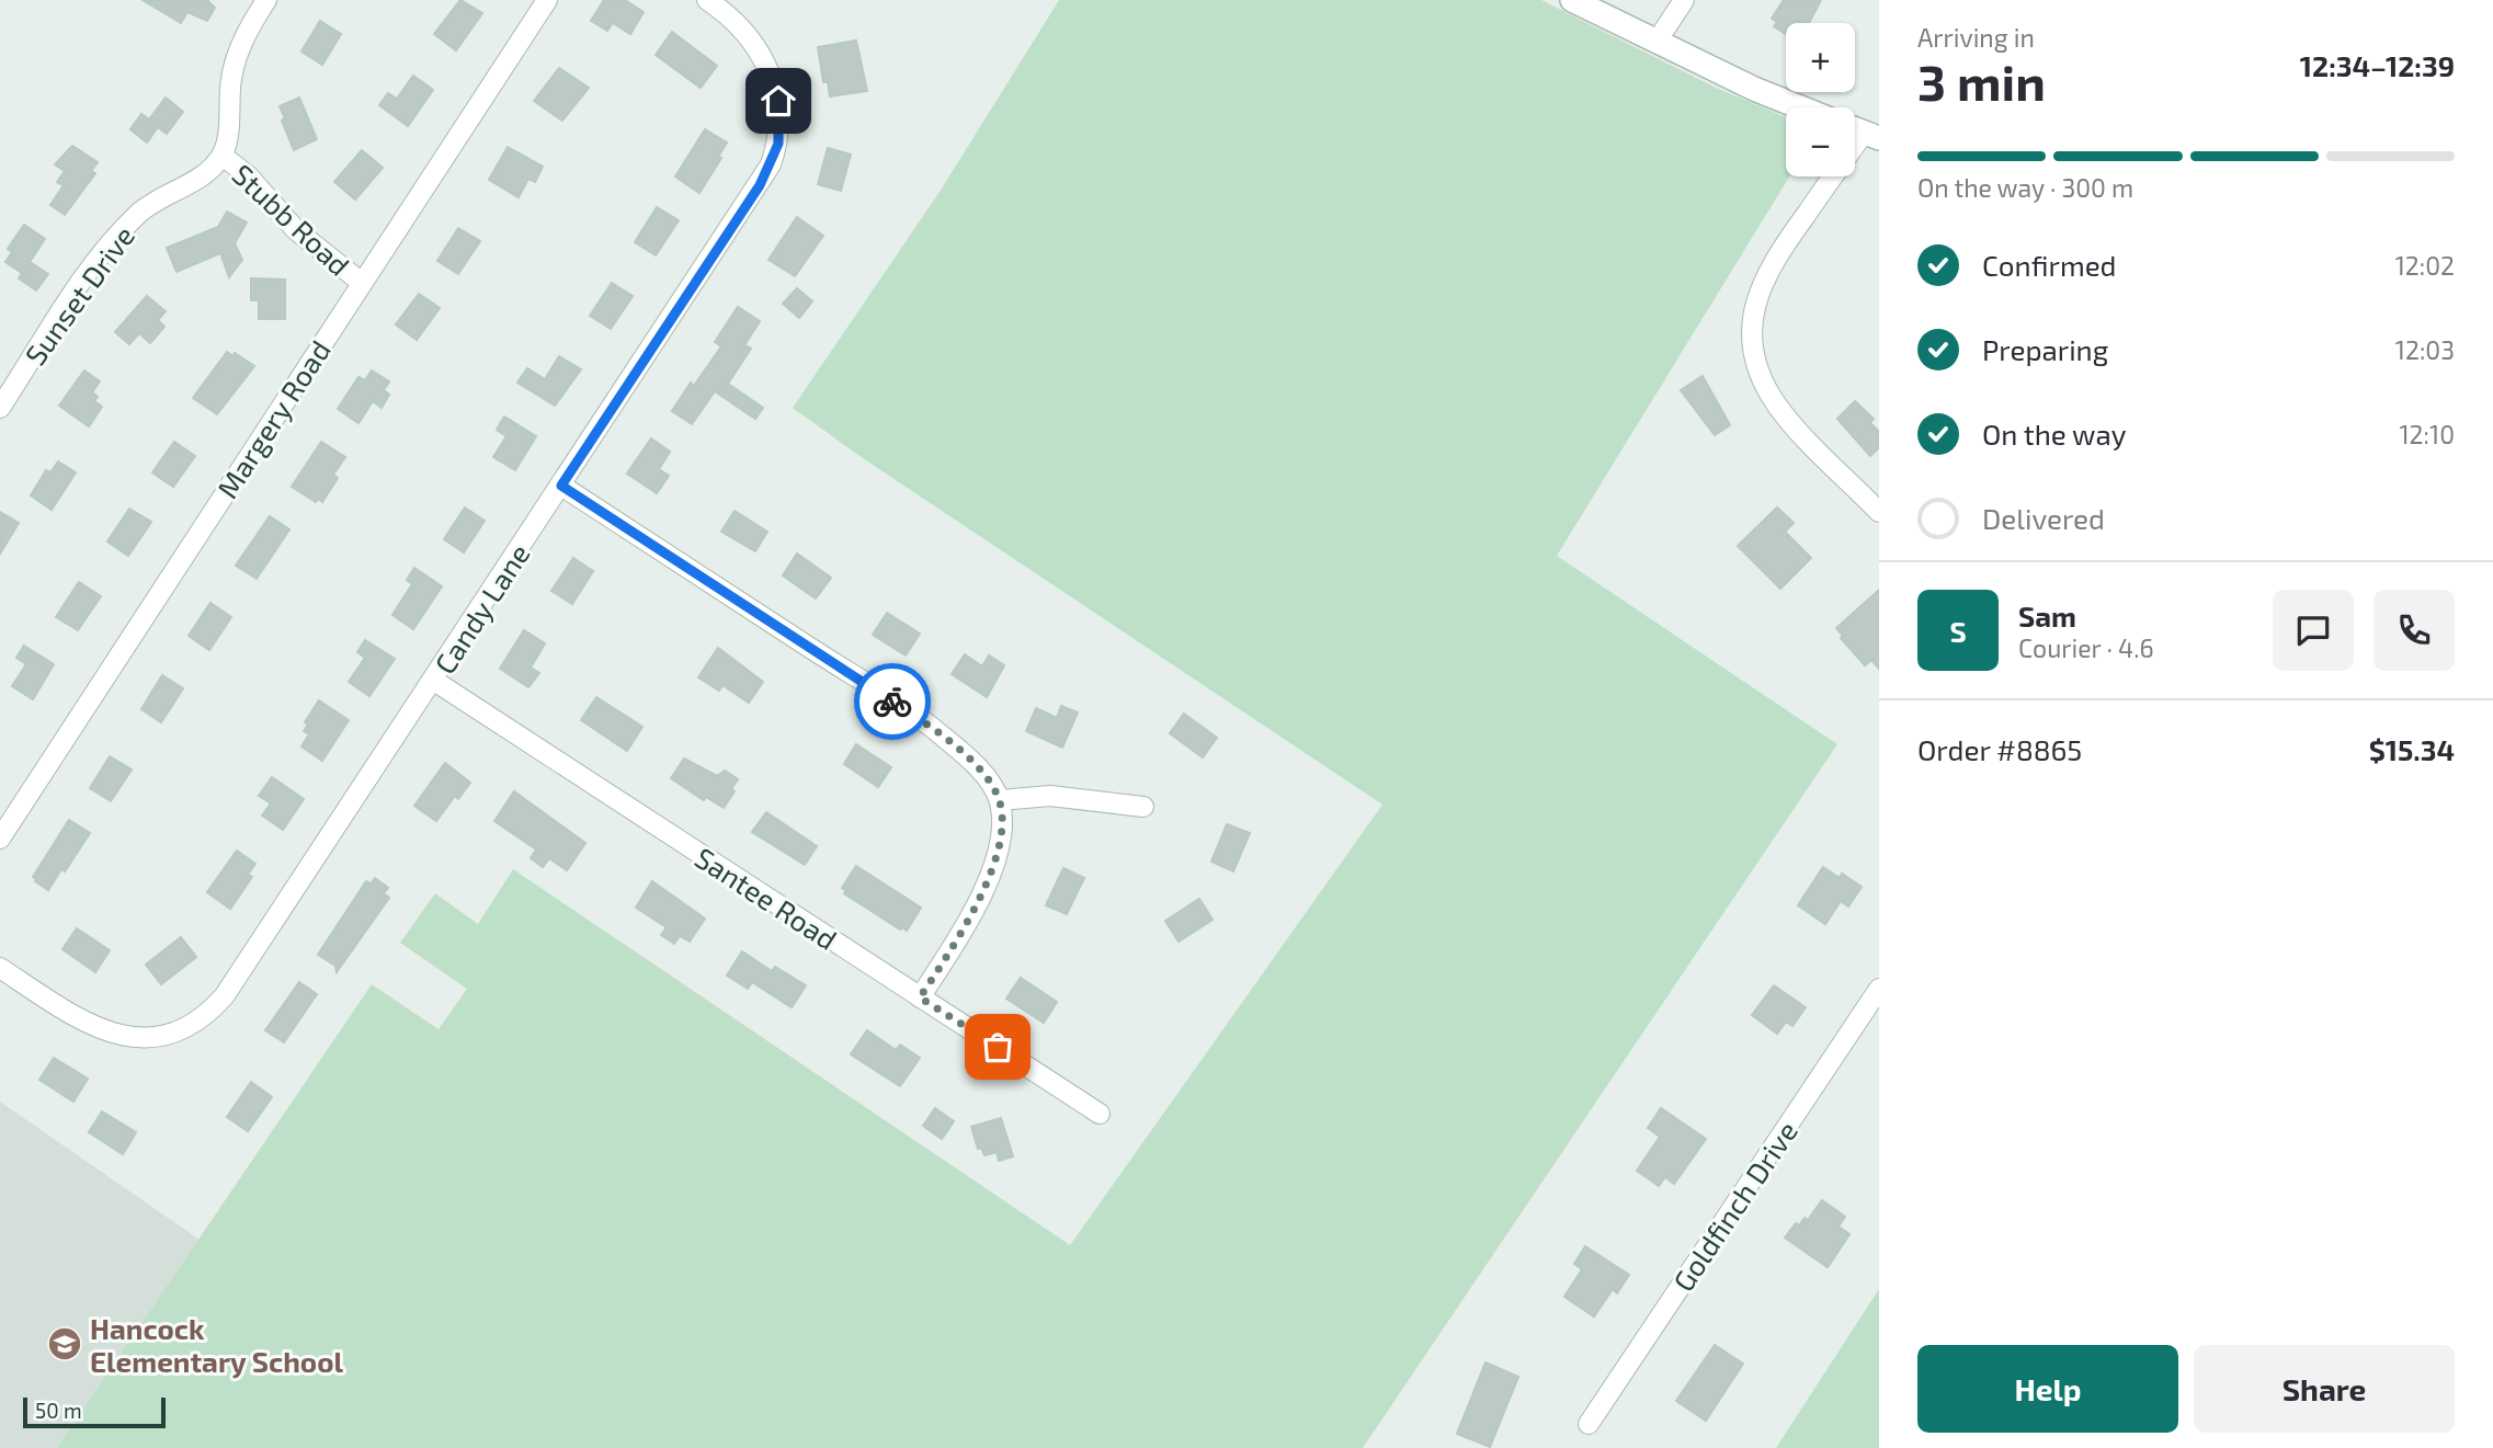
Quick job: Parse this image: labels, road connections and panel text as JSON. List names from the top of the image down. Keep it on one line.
{"streets":{"street":["Stubb Road","Sunset Drive","Margery Road","Candy Lane","Santee Road","Goldfinch Drive"]},"crossings":[["Stubb Road","Sunset Drive"],["Stubb Road","Margery Road"],["Candy Lane","Santee Road"]],"places":{"school or university":["Hancock Elementary School"]},"scale_bar":"50 m","page":{"heading":["3 min","Arriving in","12:34–12:39"],"panel":["Sam","Courier · 4.6","Order #8865","$15.34"],"map_buttons":["+","−"],"bar":"On the way · 300 m","list":[["Confirmed","12:02"],["Preparing","12:03"],["On the way","12:10"],"Delivered"],"round":"S","buttons":["Help","Share"],"scale":"50 m"}}
